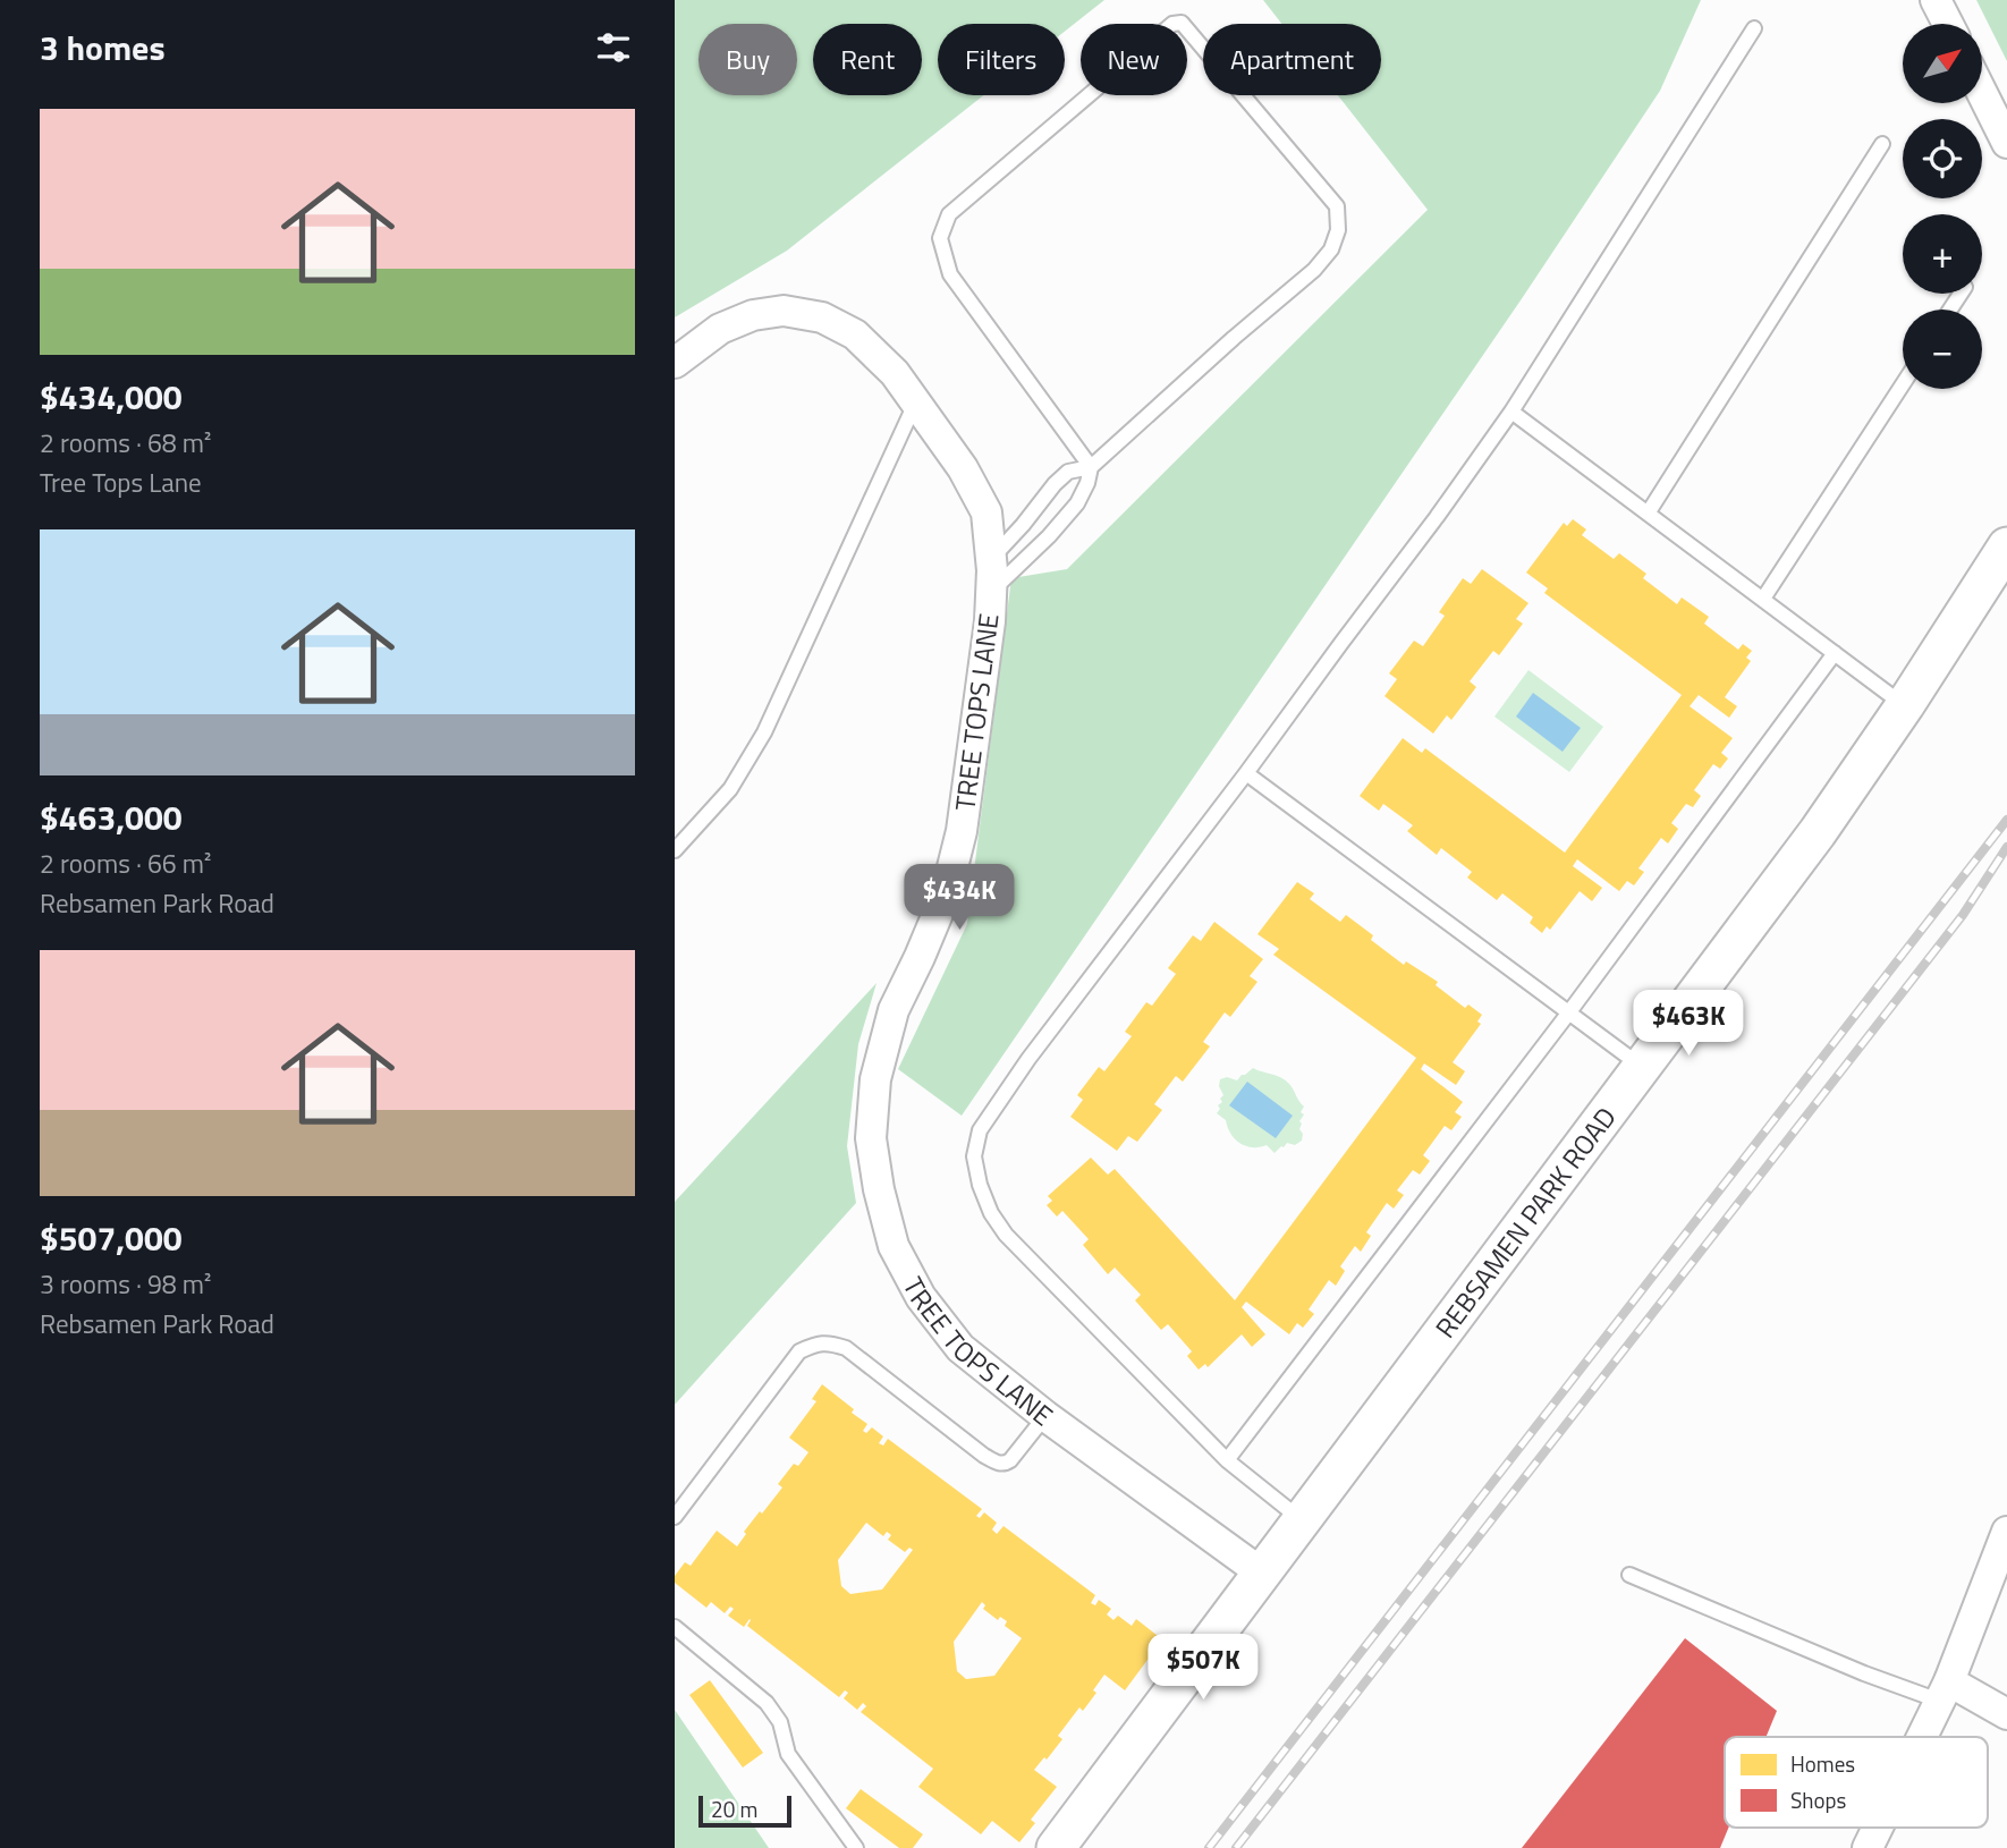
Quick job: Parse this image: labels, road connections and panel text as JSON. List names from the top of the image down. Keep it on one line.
{"streets":{"street":["TREE TOPS LANE","REBSAMEN PARK ROAD"]},"crossings":[["TREE TOPS LANE","REBSAMEN PARK ROAD"]],"legend":["Homes","Shops"],"scale_bar":"20 m","north":"top right","page":{"heading":"3 homes","map_buttons":["+","−"],"chip":["Buy","Rent","Filters","New","Apartment"],"list":[{"name":"$434,000","note":"2 rooms · 68 m² · Tree Tops Lane"},{"name":"$463,000","note":"2 rooms · 66 m² · Rebsamen Park Road"},{"name":"$507,000","note":"3 rooms · 98 m² · Rebsamen Park Road"}],"price":["$434K","$463K","$507K"],"scale":"20 m"}}
